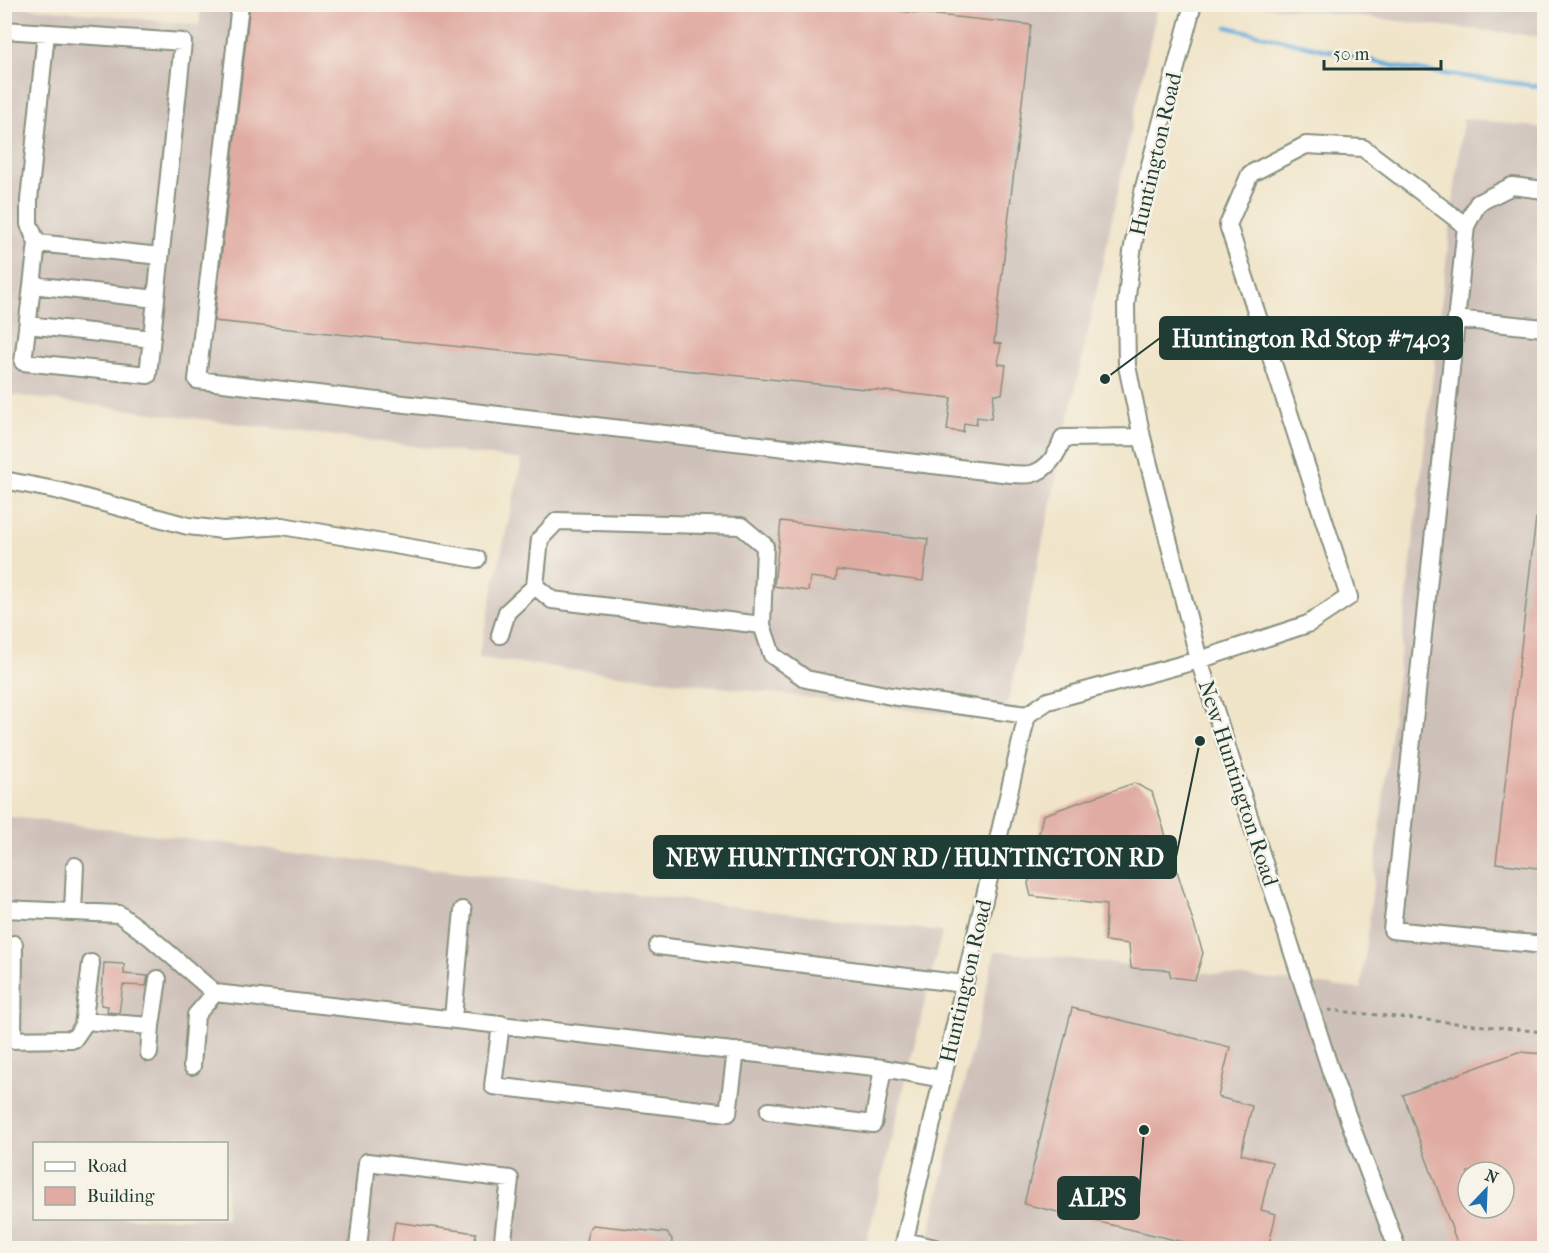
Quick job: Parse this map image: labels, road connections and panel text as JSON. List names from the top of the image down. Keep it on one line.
{"streets":{"street":["Huntington Road","New Huntington Road"]},"crossings":[["Huntington Road","New Huntington Road"]],"places":["Huntington Rd Stop #7403","NEW HUNTINGTON RD / HUNTINGTON RD","ALPS"],"legend":["Road","Building"],"scale_bar":"50 m","north":"top right"}
